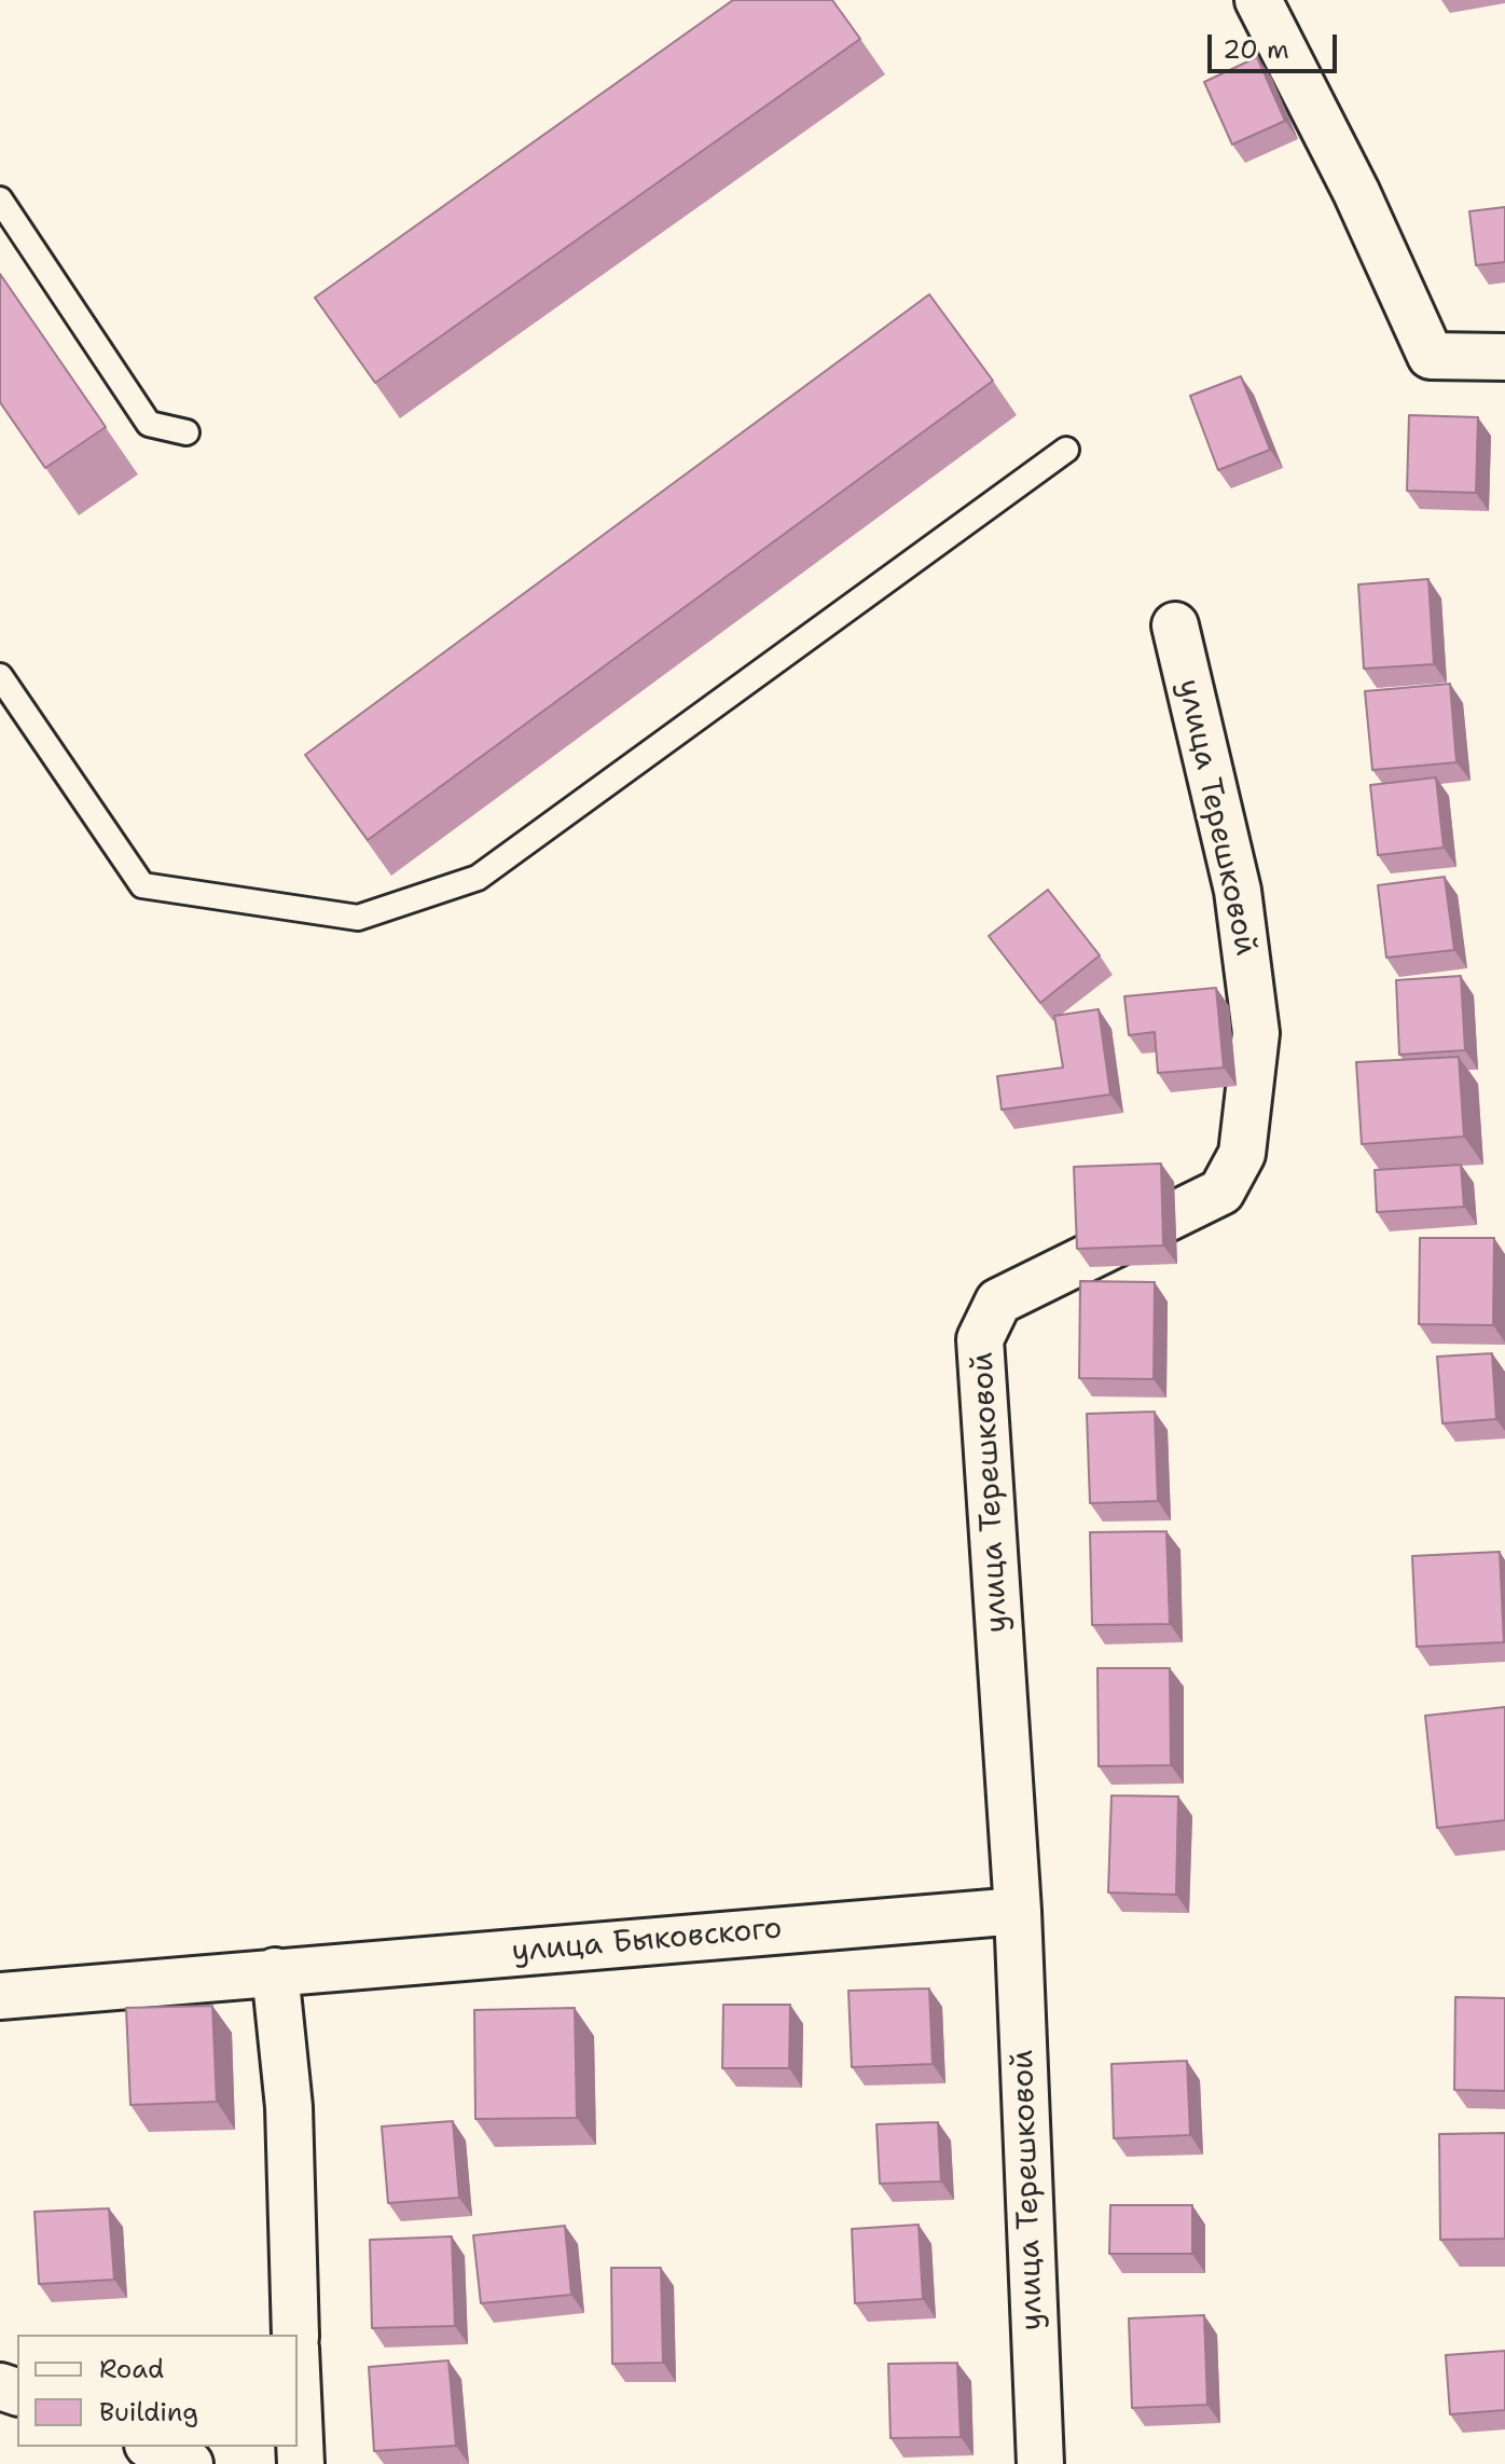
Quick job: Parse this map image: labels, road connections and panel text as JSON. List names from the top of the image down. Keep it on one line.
{"streets":{"street":["улица Терешковой","улица Быковского"]},"crossings":[["улица Терешковой","улица Быковского"]],"legend":["Road","Building"],"scale_bar":"20 m"}
